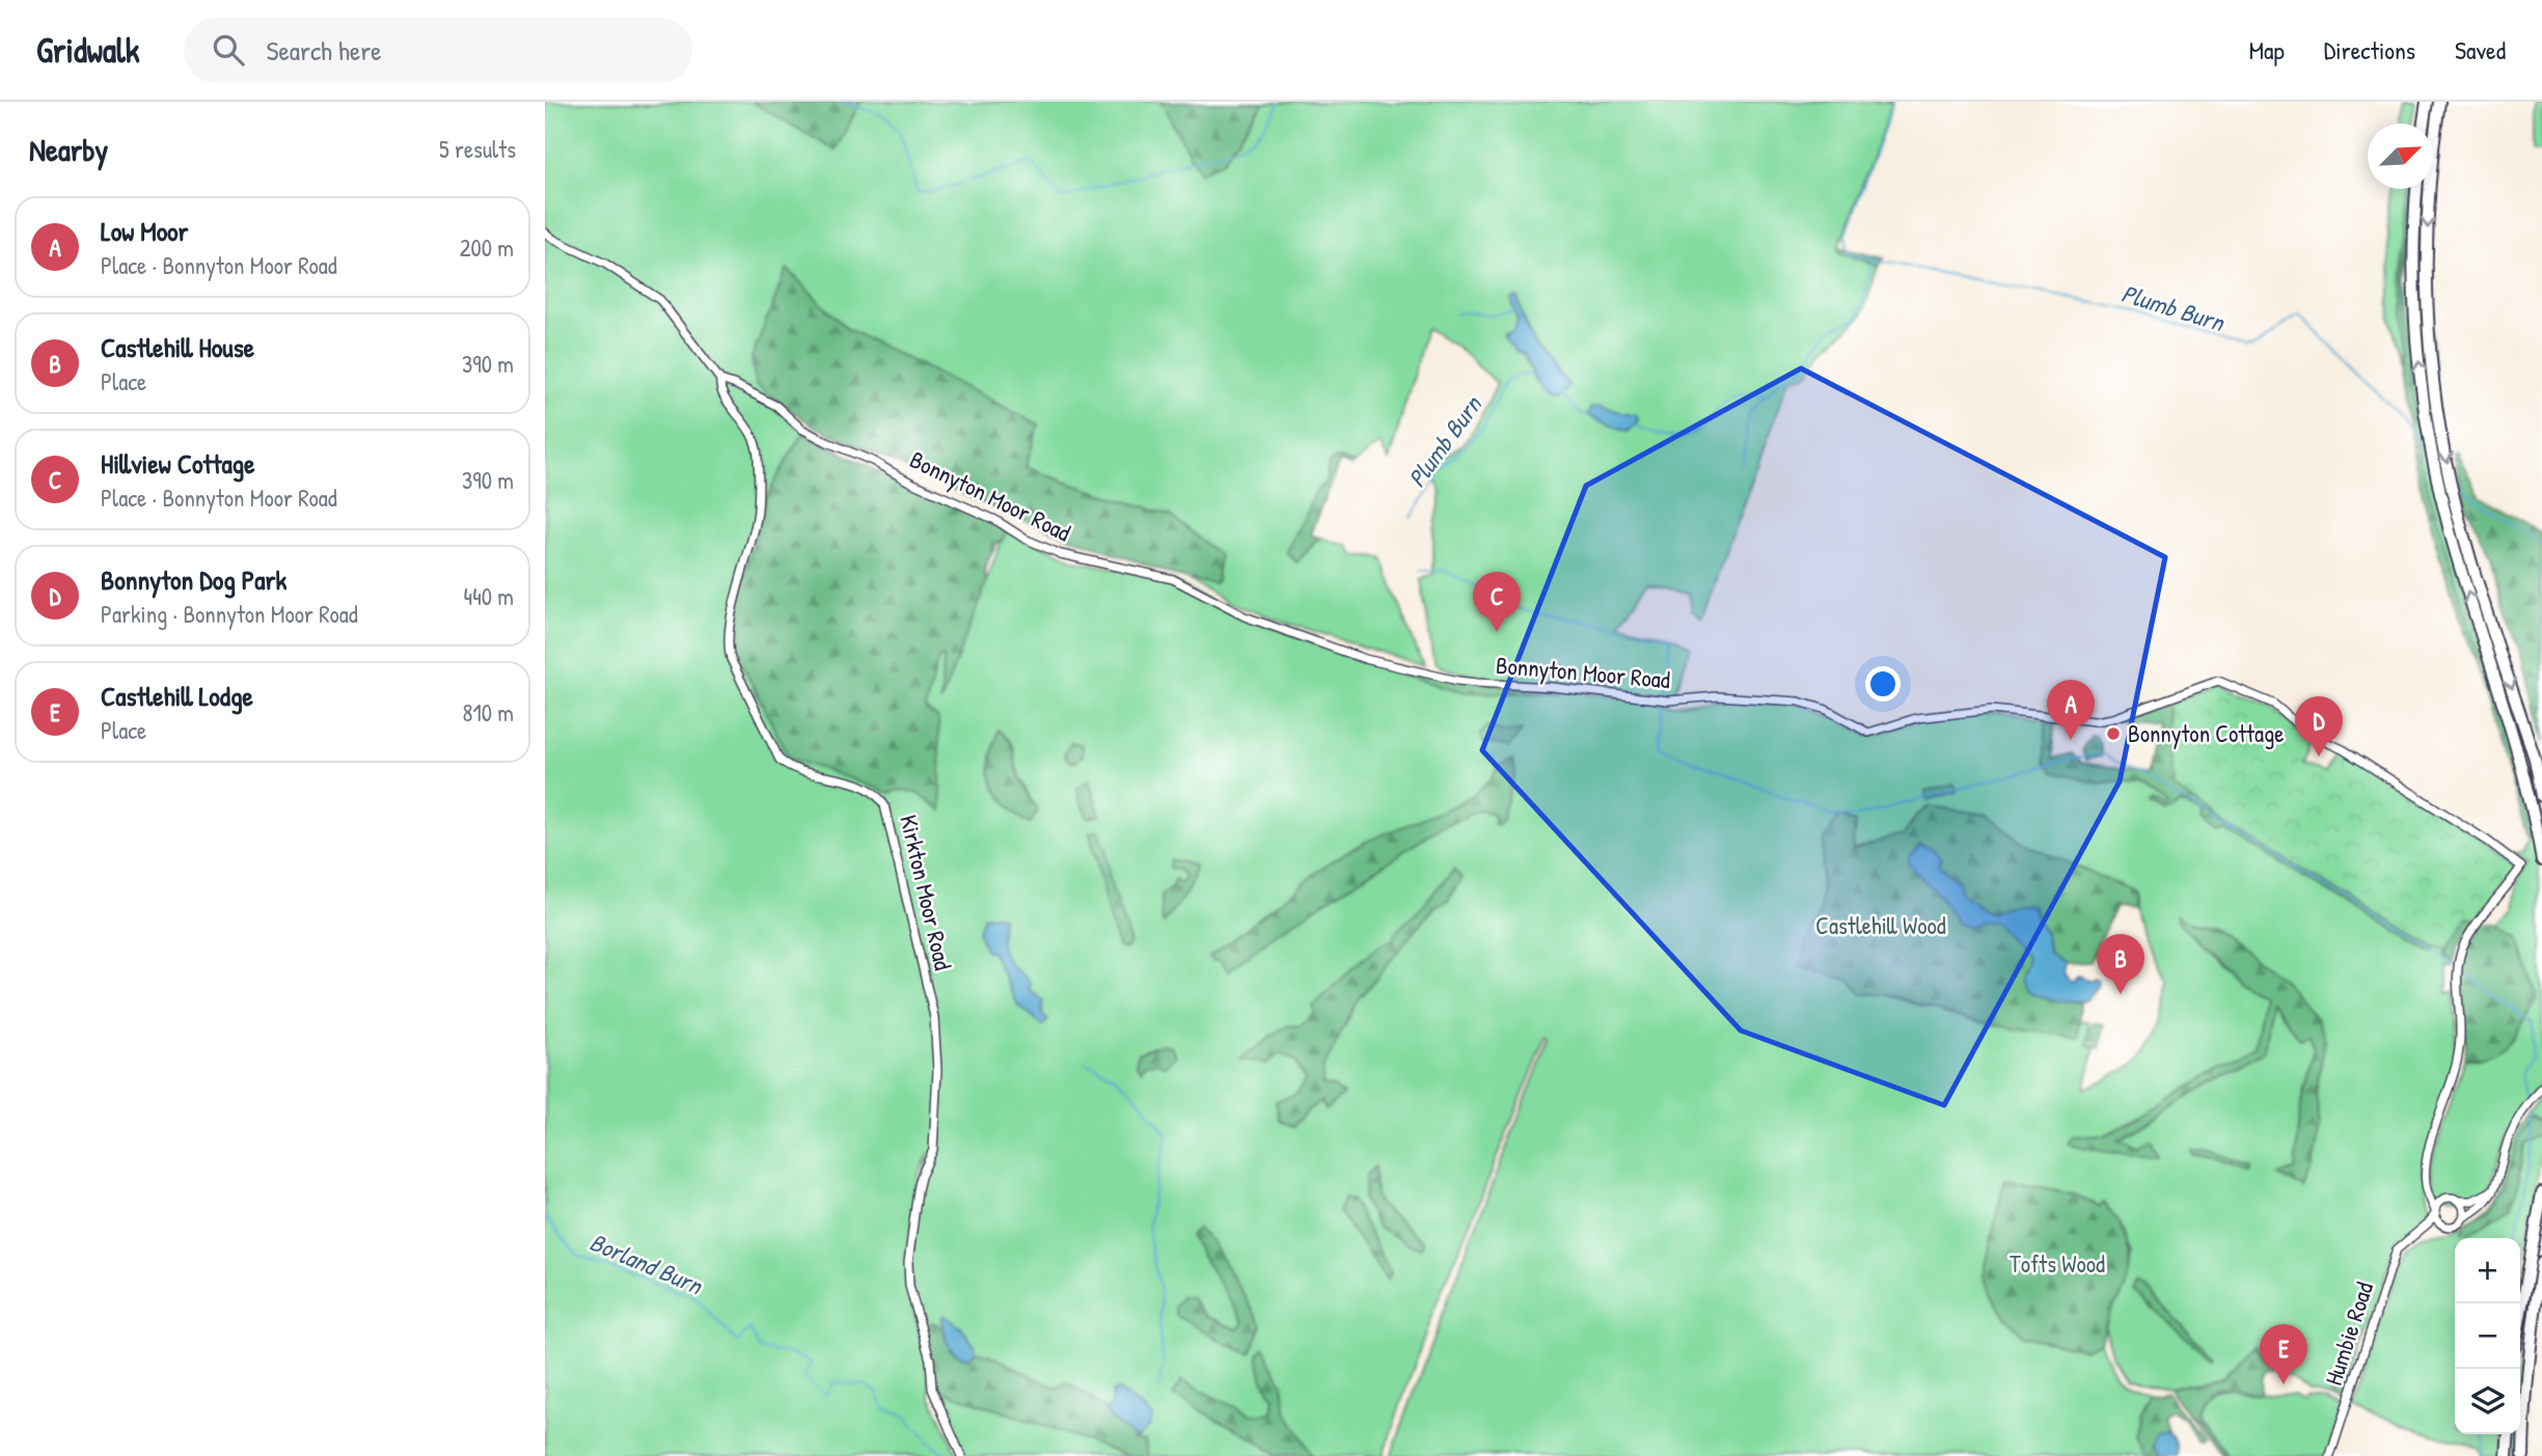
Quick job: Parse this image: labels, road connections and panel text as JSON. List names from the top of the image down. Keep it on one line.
{"streets":{"street":["Bonnyton Moor Road","Kirkton Moor Road","Humbie Road"]},"crossings":[["Bonnyton Moor Road","Kirkton Moor Road"]],"water":["Plumb Burn","Borland Burn"],"parks":["Castlehill Wood","Tofts Wood"],"places":["Bonnyton Cottage"],"north":"top right","page":{"header":"Gridwalk","search":"Search here","nav":["Map","Directions","Saved"],"heading":["Nearby","5 results"],"list":[{"mark":"A","name":"Low Moor","note":"Place · Bonnyton Moor Road","value":"200 m"},{"mark":"B","name":"Castlehill House","note":"Place","value":"390 m"},{"mark":"C","name":"Hillview Cottage","note":"Place · Bonnyton Moor Road","value":"390 m"},{"mark":"D","name":"Bonnyton Dog Park","note":"Parking · Bonnyton Moor Road","value":"440 m"},{"mark":"E","name":"Castlehill Lodge","note":"Place","value":"810 m"}],"pins":["C","A","D","B","E"],"map_buttons":["+","−"]}}
